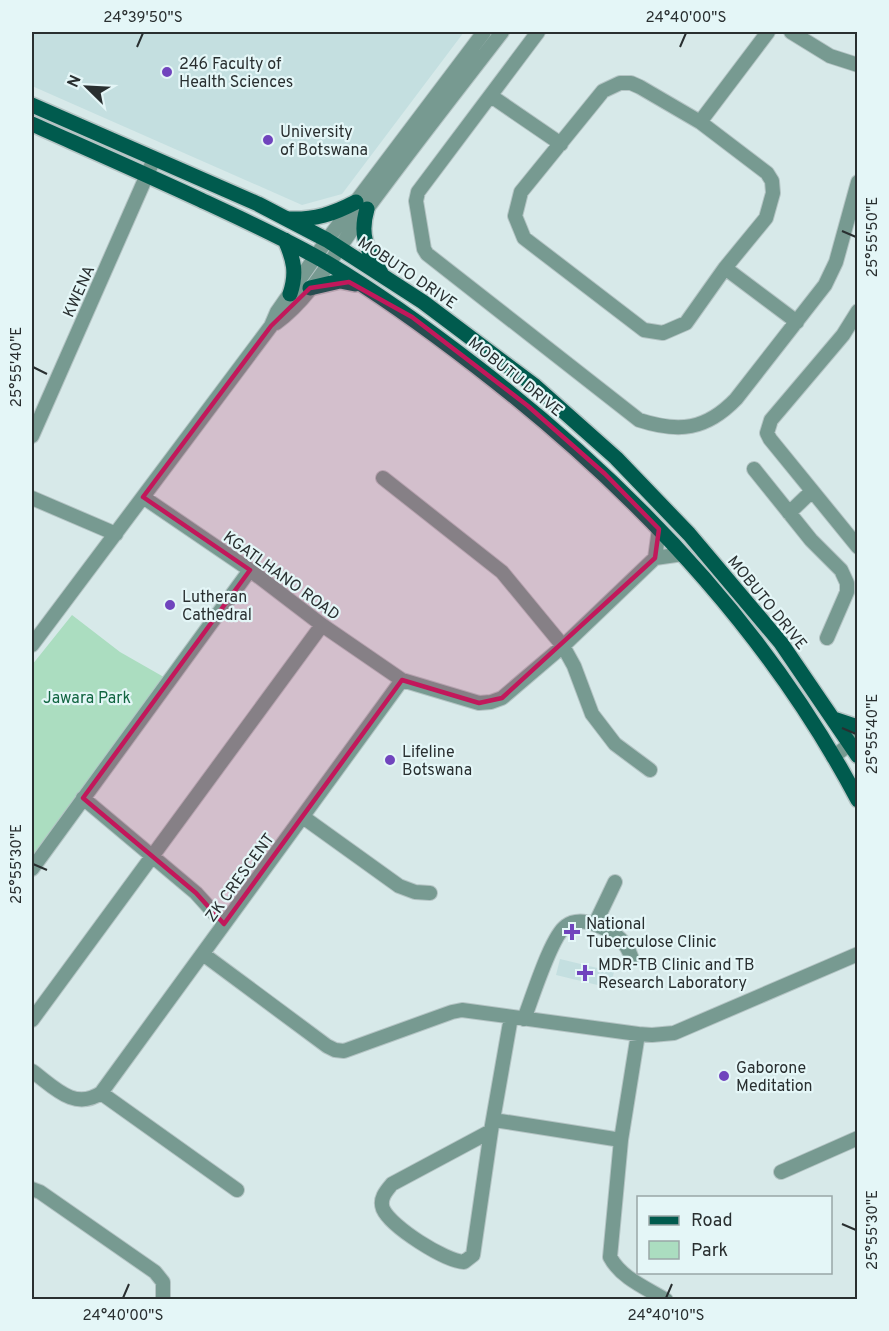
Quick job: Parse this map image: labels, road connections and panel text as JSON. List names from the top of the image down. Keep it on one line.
{"streets":{"main road":["MOBUTO DRIVE","MOBUTU DRIVE"],"street":["KWENA","KGATLHANO ROAD","ZK CRESCENT"]},"crossings":[["MOBUTO DRIVE","KWENA"],["KWENA","MOBUTU DRIVE"],["KGATLHANO ROAD","ZK CRESCENT"]],"parks":["Jawara Park"],"places":{"other":["246 Faculty of Health Sciences","University of Botswana","Lutheran Cathedral","Lifeline Botswana","Gaborone Meditation"],"health":["National Tuberculose Clinic","MDR-TB Clinic and TB Research Laboratory"]},"legend":["Road","Park"],"north":"top left","coordinates":["24°39'50\"S","24°40'00\"S","25°55'50\"E","25°55'40\"E","25°55'30\"E","24°40'10\"S"]}
